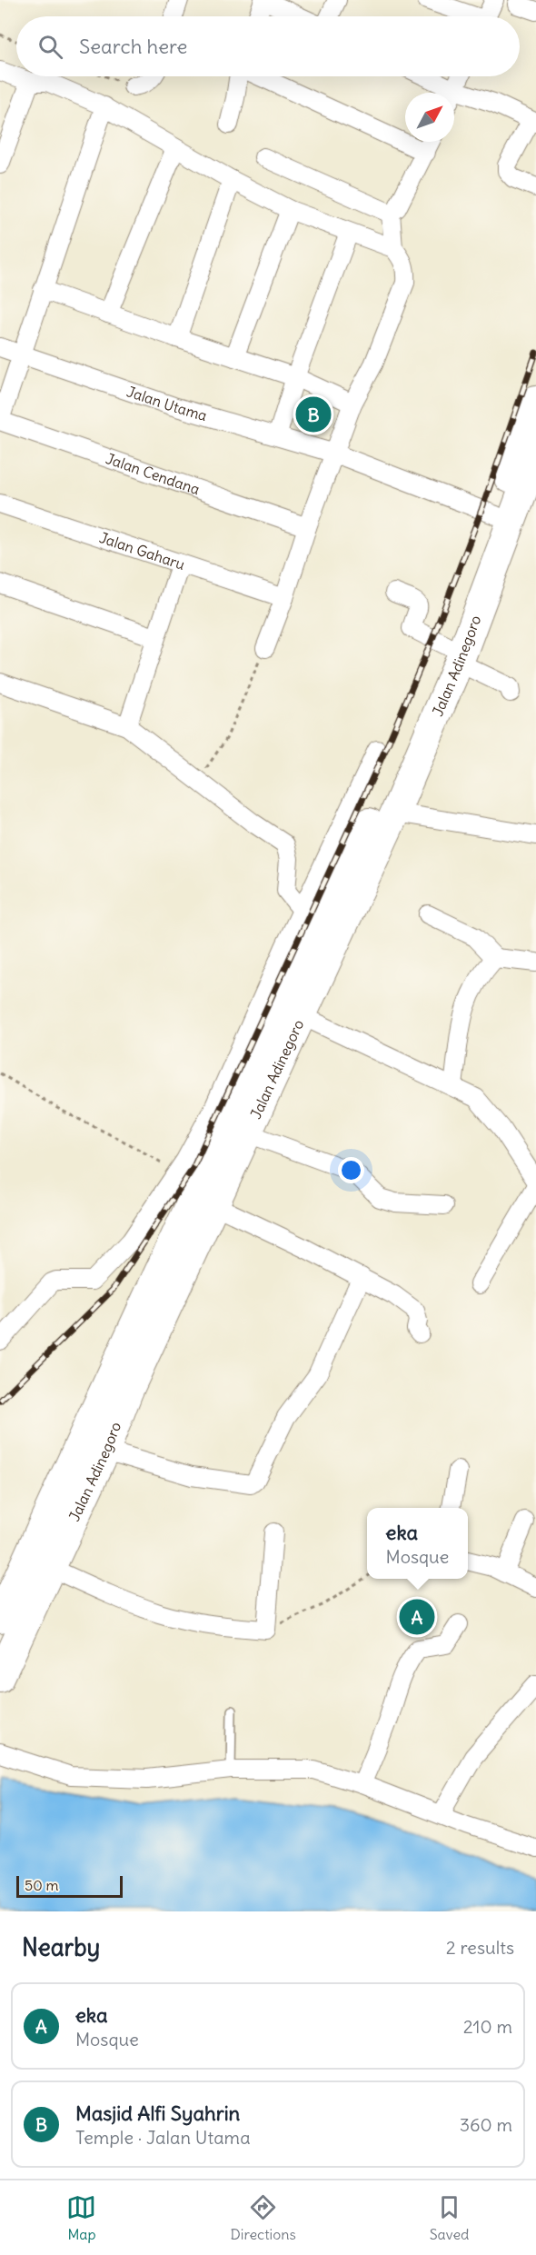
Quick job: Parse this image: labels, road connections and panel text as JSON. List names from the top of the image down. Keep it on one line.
{"streets":{"highway":["Jalan Adinegoro"],"street":["Jalan Utama","Jalan Cendana","Jalan Gaharu"]},"crossings":[["Jalan Utama","Jalan Adinegoro"]],"scale_bar":"50 m","north":"top right","page":{"search":"Search here","pins":["B","A"],"popup":["eka","Mosque"],"scale":"50 m","heading":["Nearby","2 results"],"list":[{"mark":"A","name":"eka","note":"Mosque","value":"210 m"},{"mark":"B","name":"Masjid Alfi Syahrin","note":"Temple · Jalan Utama","value":"360 m"}],"nav":["Map","Directions","Saved"]}}
